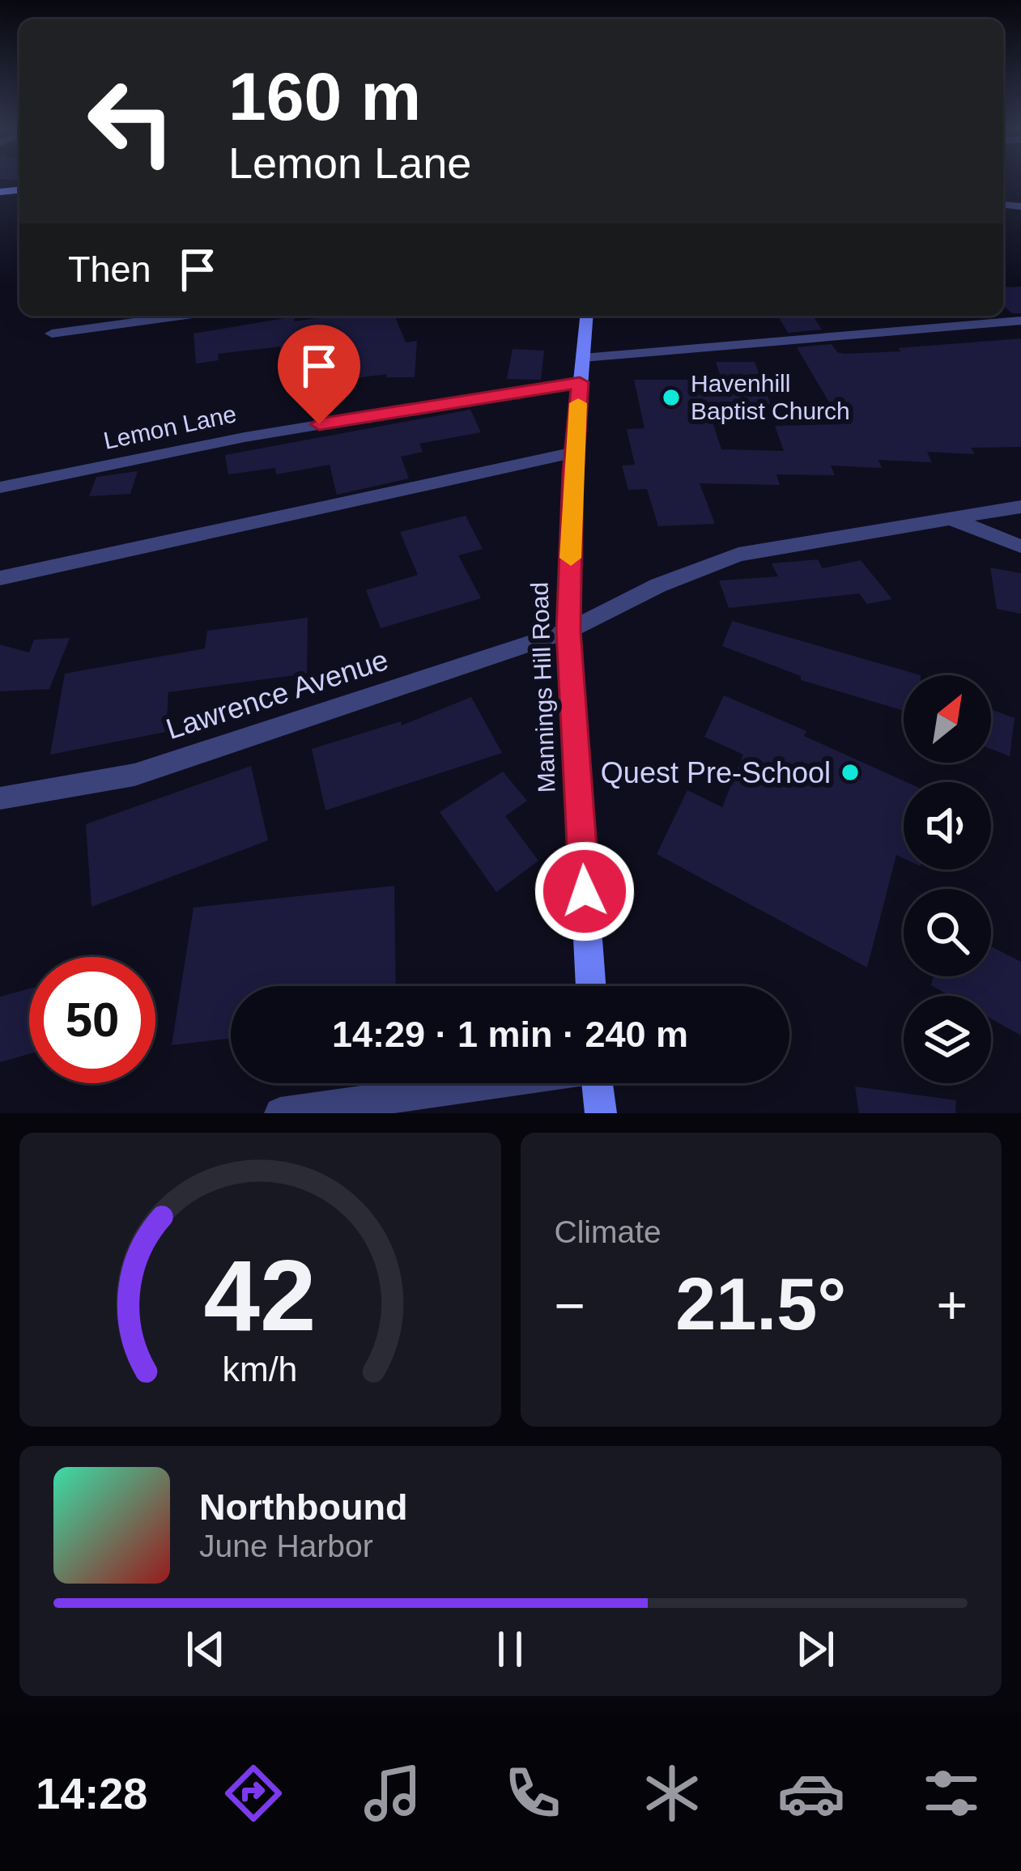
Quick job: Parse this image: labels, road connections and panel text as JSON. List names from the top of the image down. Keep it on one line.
{"streets":{"main road":["Mannings Hill Road"],"street":["Lemon Lane","Lawrence Avenue"]},"crossings":[["Lemon Lane","Mannings Hill Road"],["Mannings Hill Road","Lawrence Avenue"]],"places":["Havenhill Baptist Church","Quest Pre-School"],"north":"top right","page":{"turn":["160 m","Lemon Lane"],"then":"Then","limit":"50","trip":"14:29 · 1 min · 240 m","tile":"Climate","heat":["−","21.5°","+"],"song":["Northbound","June Harbor"],"tabs":"14:28","gauge":["42","km/h"]}}
